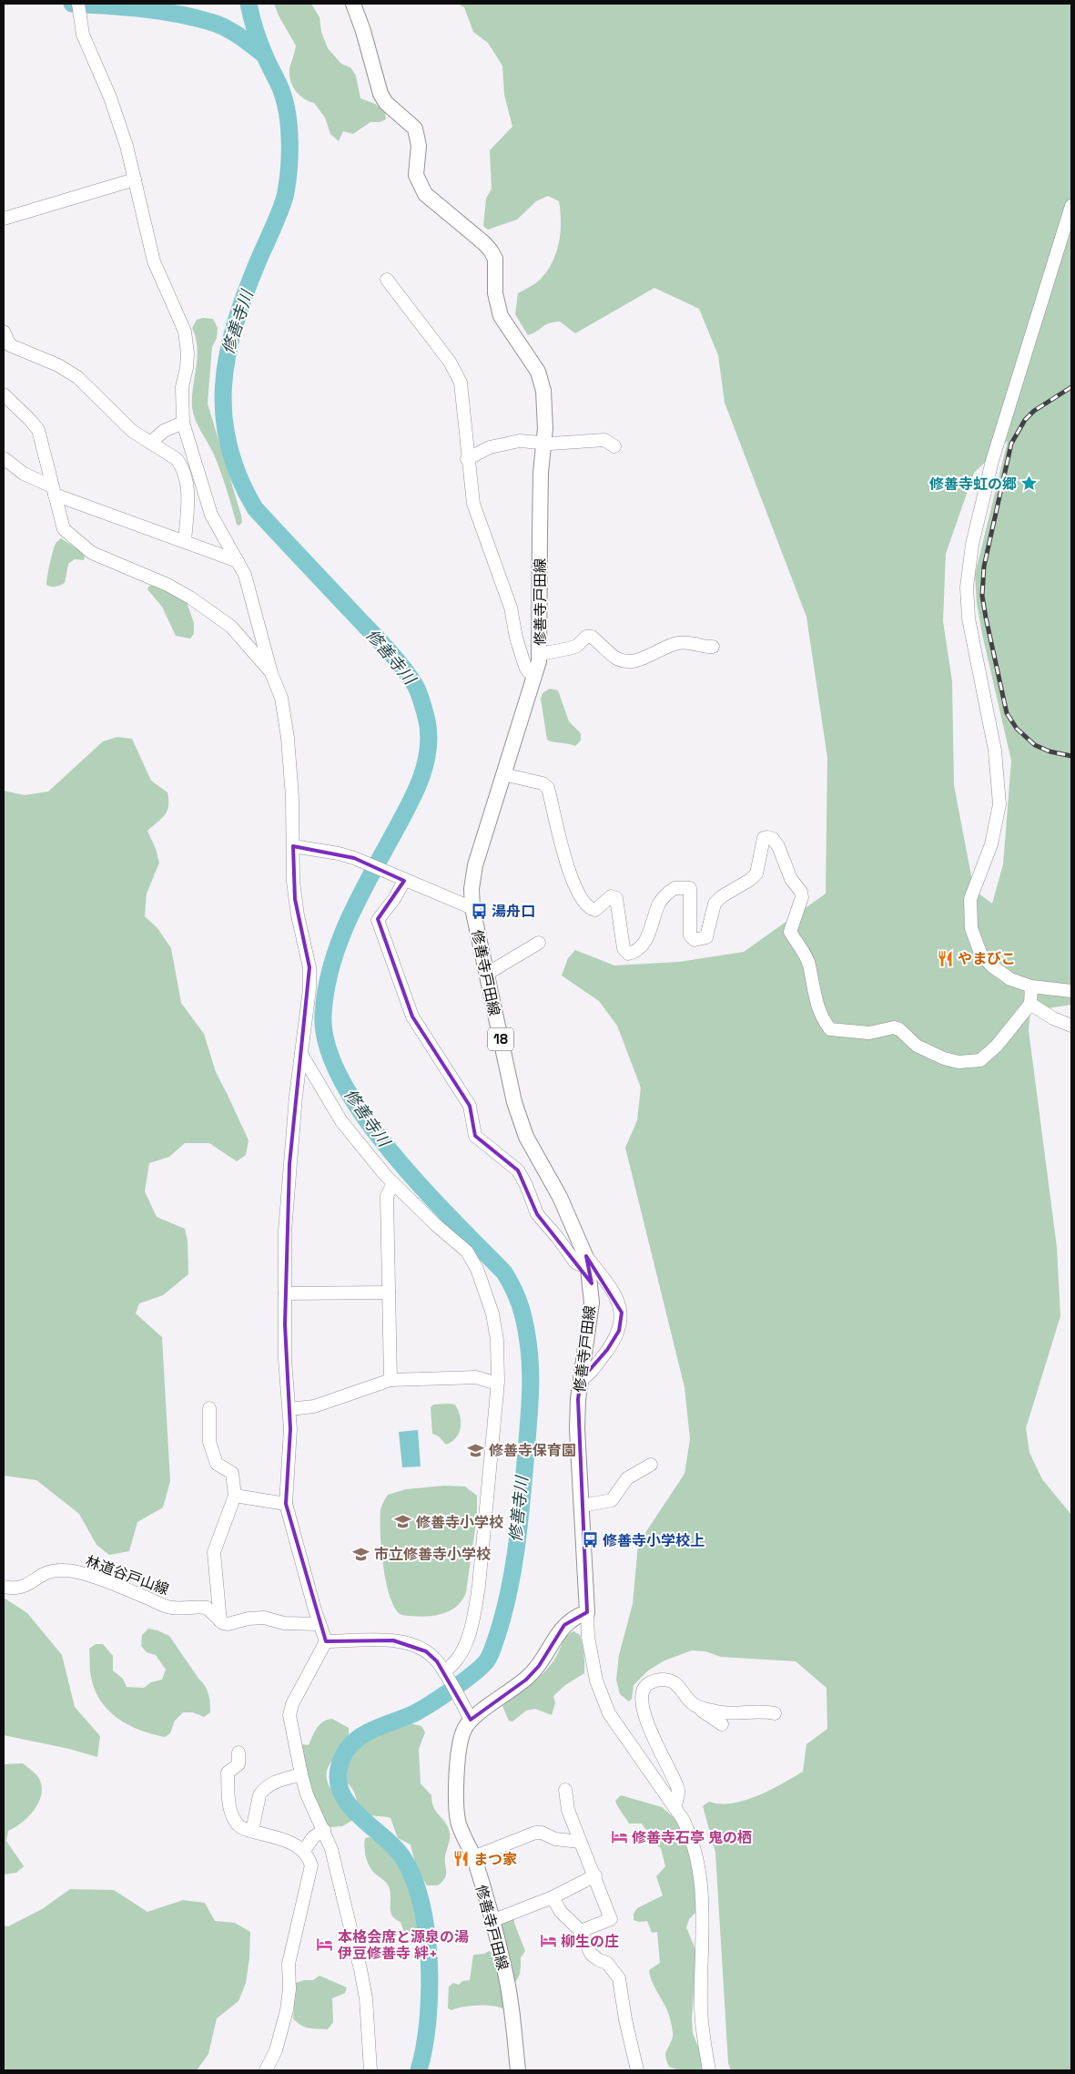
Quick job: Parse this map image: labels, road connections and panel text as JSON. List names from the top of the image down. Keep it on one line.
{"streets":{"main road":["修善寺戸田線","18"],"street":["林道谷戸山線"]},"water":["修善寺川"],"places":{"place":["修善寺虹の郷"],"bus stop":["湯舟口","修善寺小学校上"],"restaurant":["やまびこ","まつ家"],"school or university":["修善寺保育園","修善寺小学校","市立修善寺小学校"],"hotel":["修善寺石亭 鬼の栖","柳生の庄","本格会席と源泉の湯 伊豆修善寺 絆+"]}}
